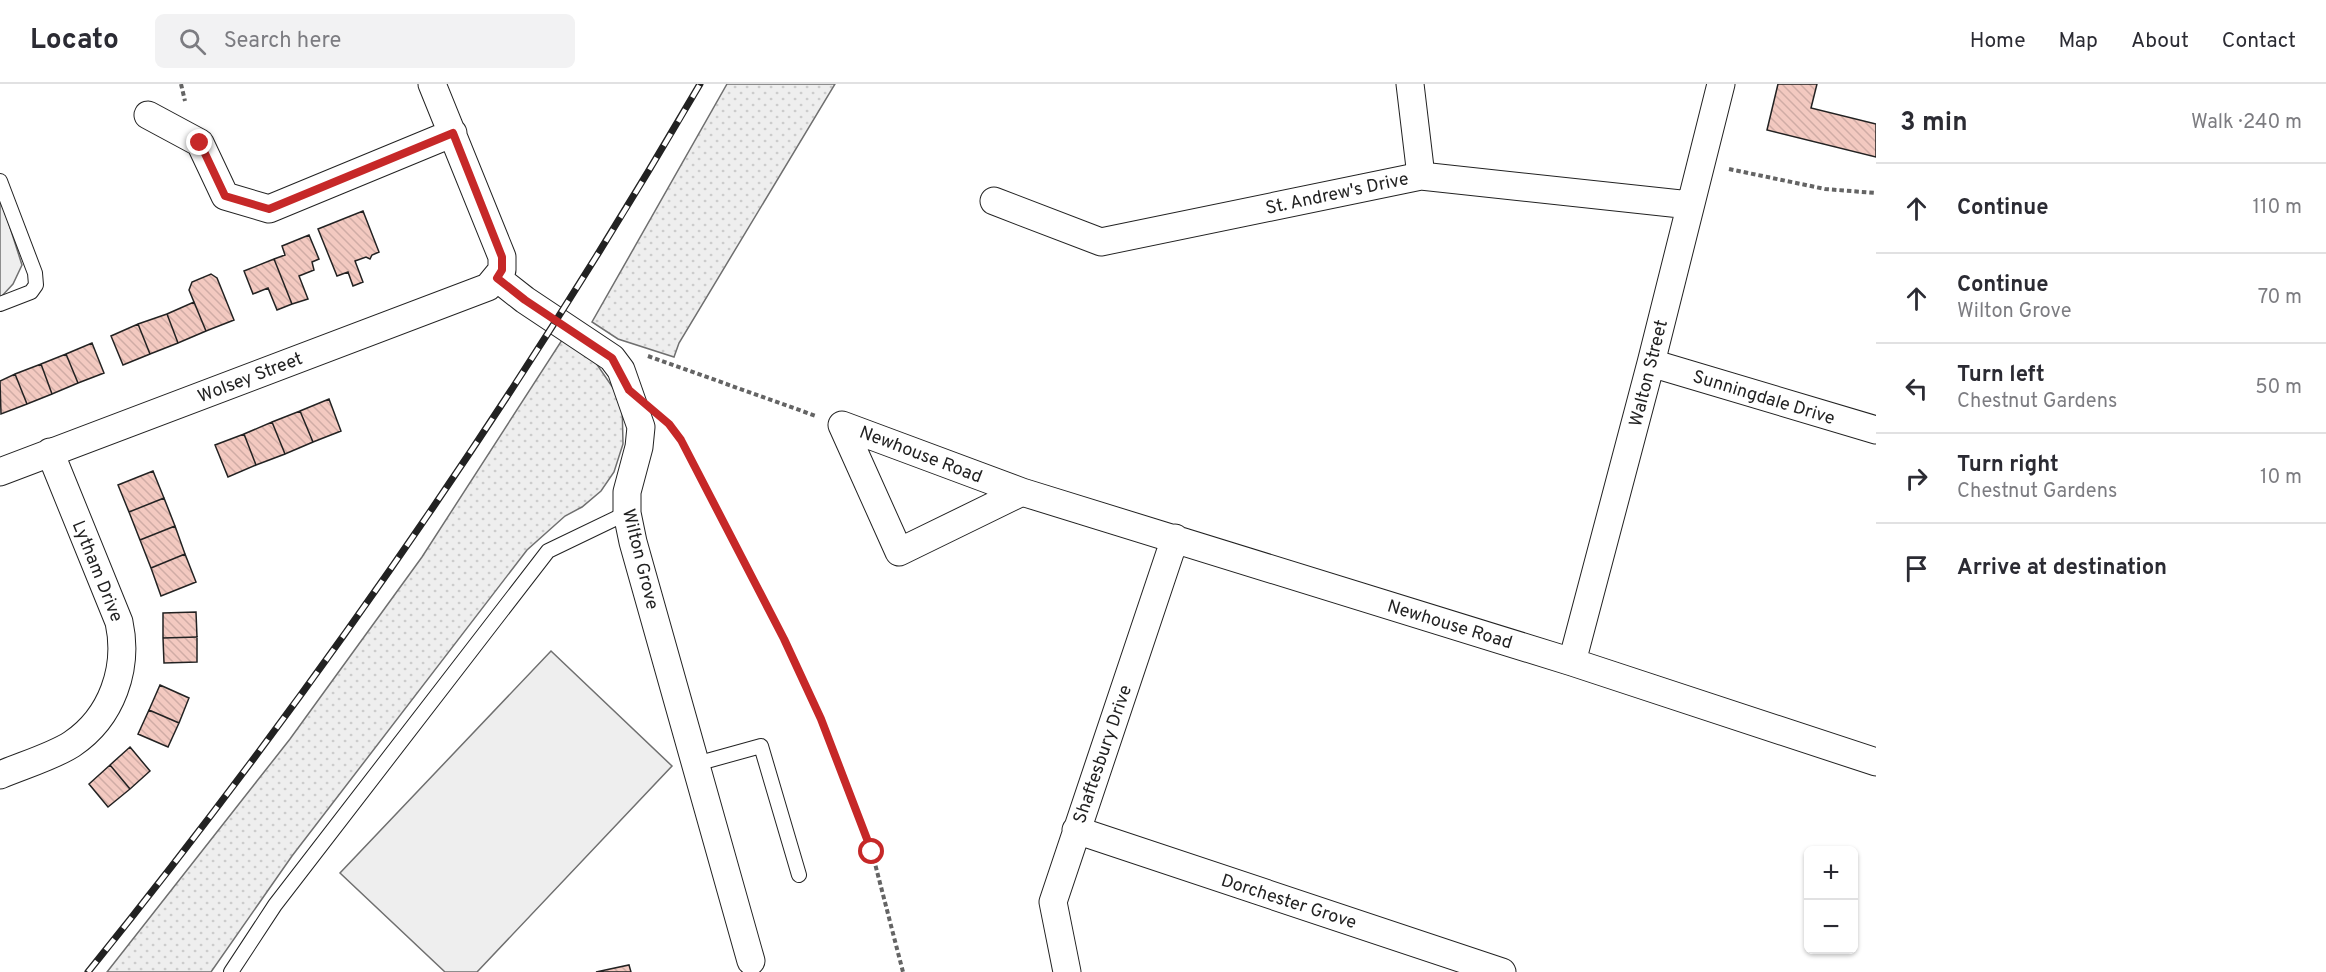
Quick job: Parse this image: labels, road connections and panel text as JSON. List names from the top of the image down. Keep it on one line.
{"streets":{"street":["St. Andrew's Drive","Walton Street","Wolsey Street","Sunningdale Drive","Newhouse Road","Wilton Grove","Lytham Drive","Shaftesbury Drive","Dorchester Grove"]},"crossings":[["St. Andrew's Drive","Walton Street"],["Walton Street","Sunningdale Drive"],["Walton Street","Newhouse Road"],["Wolsey Street","Wilton Grove"],["Wolsey Street","Lytham Drive"],["Newhouse Road","Shaftesbury Drive"],["Shaftesbury Drive","Dorchester Grove"]],"page":{"header":"Locato","search":"Search here","nav":["Home","Map","About","Contact"],"heading":["3 min","Walk · 240 m"],"list":[["Continue","110 m"],["Continue","Wilton Grove","70 m"],["Turn left","Chestnut Gardens","50 m"],["Turn right","Chestnut Gardens","10 m"],"Arrive at destination"],"map_buttons":["+","−"]}}
